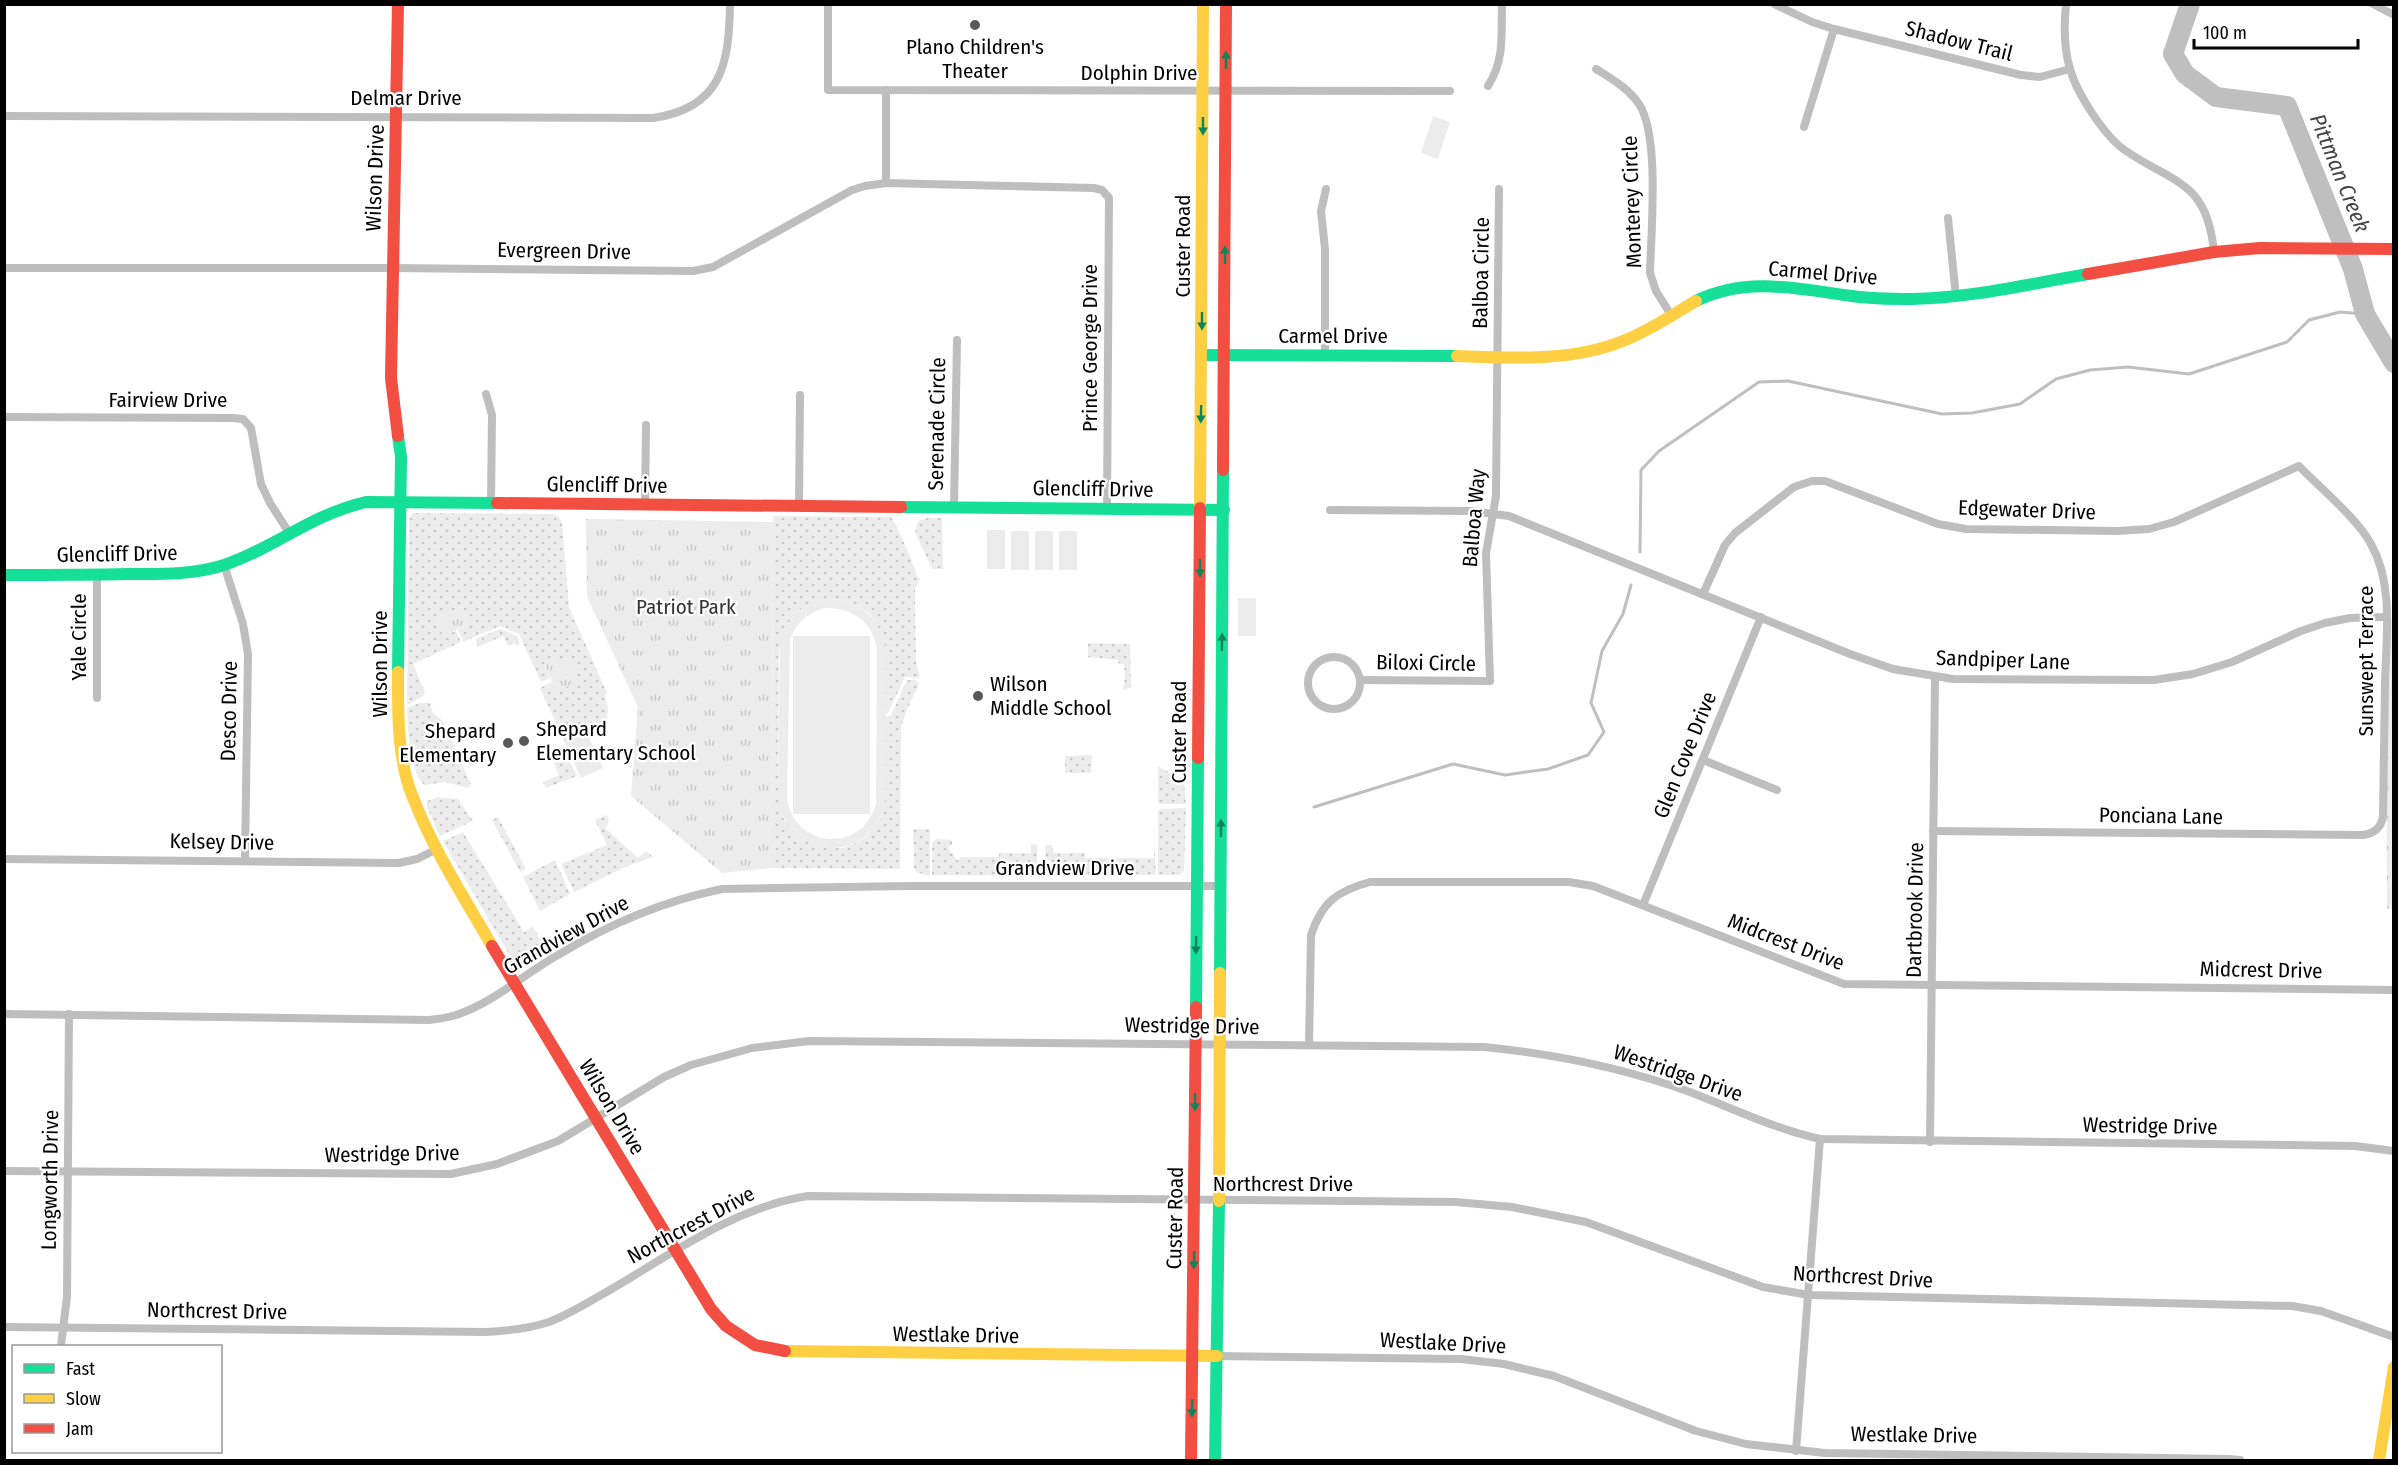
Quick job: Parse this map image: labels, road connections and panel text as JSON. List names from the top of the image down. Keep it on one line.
{"streets":{"street":["Shadow Trail","Dolphin Drive","Delmar Drive","Wilson Drive","Monterey Circle","Custer Road","Evergreen Drive","Balboa Circle","Carmel Drive","Prince George Drive","Fairview Drive","Serenade Circle","Glencliff Drive","Edgewater Drive","Balboa Way","Yale Circle","Sandpiper Lane","Sunswept Terrace","Biloxi Circle","Desco Drive","Glen Cove Drive","Ponciana Lane","Kelsey Drive","Grandview Drive","Dartbrook Drive","Midcrest Drive","Westridge Drive","Longworth Drive","Northcrest Drive","Westlake Drive"]},"crossings":[["Dolphin Drive","Custer Road"],["Delmar Drive","Wilson Drive"],["Wilson Drive","Evergreen Drive"],["Wilson Drive","Glencliff Drive"],["Wilson Drive","Kelsey Drive"],["Wilson Drive","Grandview Drive"],["Wilson Drive","Westridge Drive"],["Wilson Drive","Northcrest Drive"],["Wilson Drive","Westlake Drive"],["Monterey Circle","Carmel Drive"],["Custer Road","Carmel Drive"],["Custer Road","Glencliff Drive"],["Custer Road","Grandview Drive"],["Custer Road","Westridge Drive"],["Custer Road","Northcrest Drive"],["Custer Road","Westlake Drive"],["Evergreen Drive","Prince George Drive"],["Balboa Circle","Carmel Drive"],["Balboa Circle","Balboa Way"],["Carmel Drive","Balboa Way"],["Prince George Drive","Glencliff Drive"],["Fairview Drive","Glencliff Drive"],["Serenade Circle","Glencliff Drive"],["Glencliff Drive","Yale Circle"],["Glencliff Drive","Desco Drive"],["Edgewater Drive","Sandpiper Lane"],["Edgewater Drive","Sunswept Terrace"],["Balboa Way","Sandpiper Lane"],["Balboa Way","Biloxi Circle"],["Sandpiper Lane","Sunswept Terrace"],["Sandpiper Lane","Glen Cove Drive"],["Sandpiper Lane","Dartbrook Drive"],["Sunswept Terrace","Ponciana Lane"],["Desco Drive","Kelsey Drive"],["Glen Cove Drive","Midcrest Drive"],["Ponciana Lane","Dartbrook Drive"],["Grandview Drive","Longworth Drive"],["Dartbrook Drive","Midcrest Drive"],["Dartbrook Drive","Westridge Drive"],["Midcrest Drive","Westridge Drive"],["Westridge Drive","Longworth Drive"],["Longworth Drive","Northcrest Drive"],["Northcrest Drive","Westlake Drive"]],"water":["Pittman Creek"],"parks":["Patriot Park"],"places":["Plano Children's Theater","Wilson Middle School","Shepard Elementary School","Shepard Elementary"],"legend":["Fast","Slow","Jam"],"scale_bar":"100 m"}
